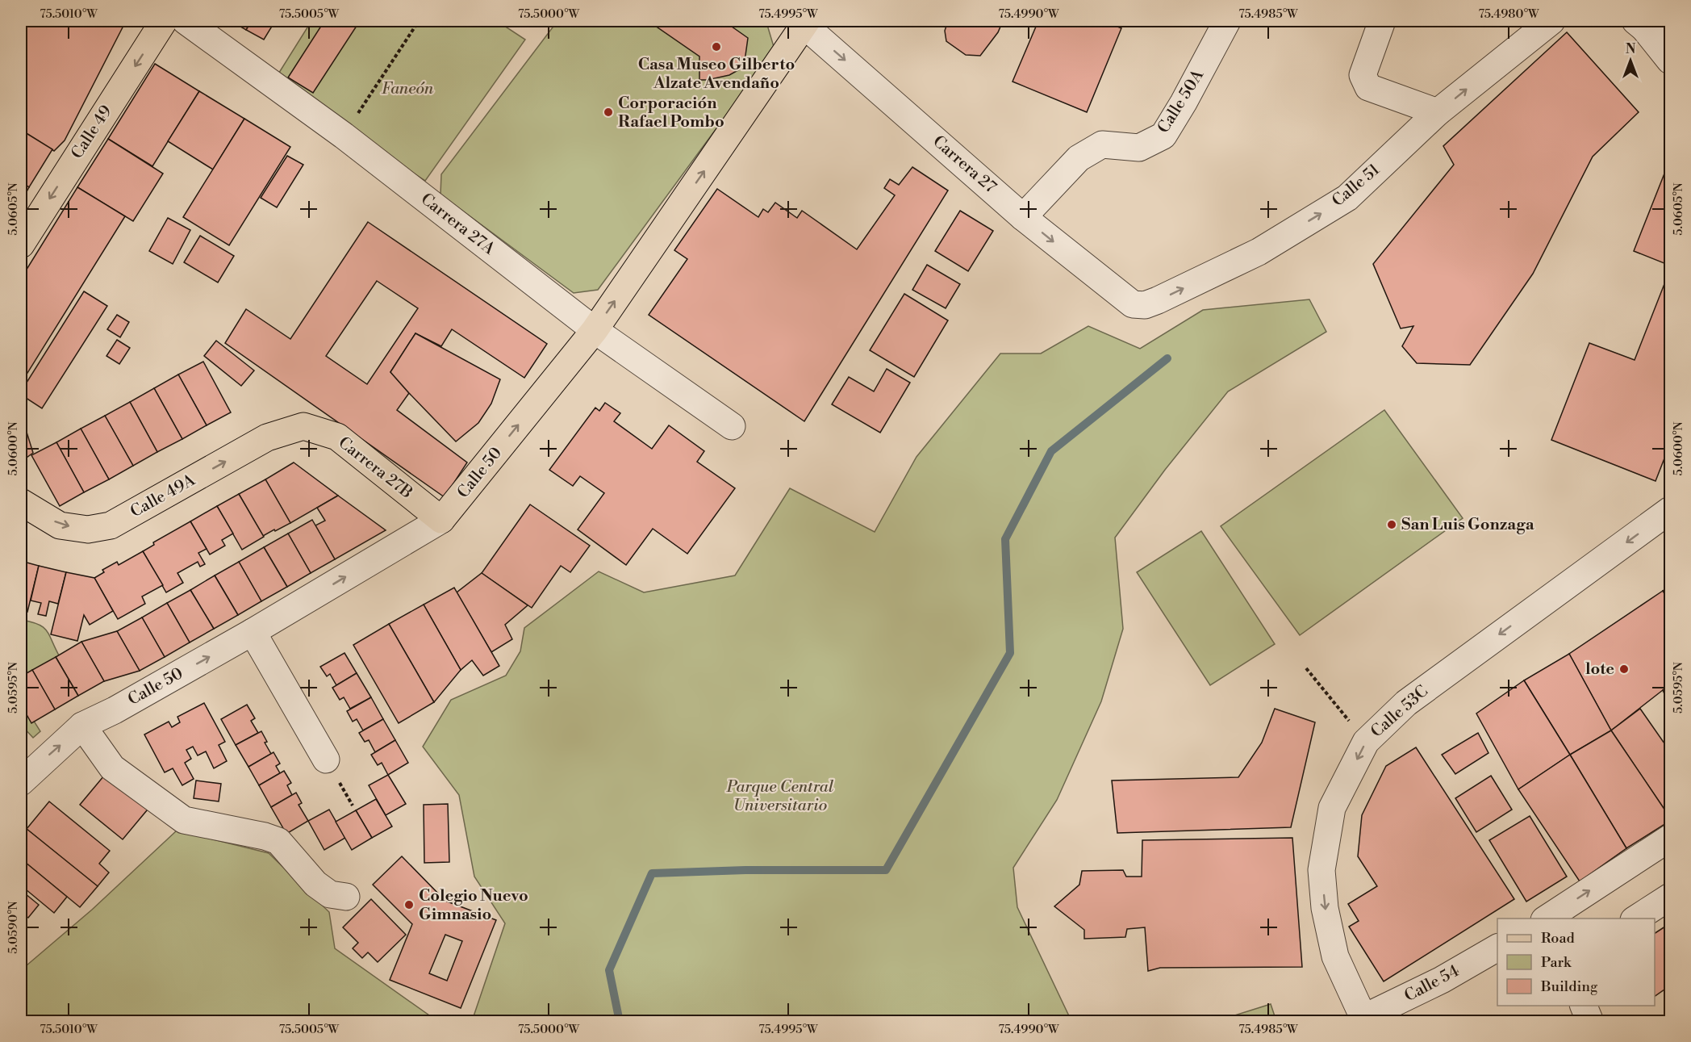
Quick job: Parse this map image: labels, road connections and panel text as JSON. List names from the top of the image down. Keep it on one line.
{"streets":{"main road":["Calle 49","Carrera 27B","Calle 50","Calle 49A"],"street":["Calle 50A","Carrera 27","Calle 51","Carrera 27A","Calle 53C","Calle 54"]},"crossings":[["Calle 50A","Carrera 27"],["Carrera 27","Calle 51"],["Carrera 27","Calle 50"],["Carrera 27A","Calle 50"],["Carrera 27B","Calle 50"],["Carrera 27B","Calle 49A"],["Calle 53C","Calle 54"]],"one_way":["Calle 49","Carrera 27","Calle 51","Calle 50","Calle 49A","Calle 53C"],"parks":["Faneón","Parque Central Universitario"],"places":["Casa Museo Gilberto Alzate Avendaño","Corporación Rafael Pombo","San Luis Gonzaga","lote","Colegio Nuevo Gimnasio"],"legend":["Road","Park","Building"],"north":"top","coordinates":["75.5010°W","75.5005°W","75.5000°W","75.4995°W","75.4990°W","75.4985°W","75.4980°W","5.0605°N","5.0600°N","5.0595°N","5.0590°N"]}
